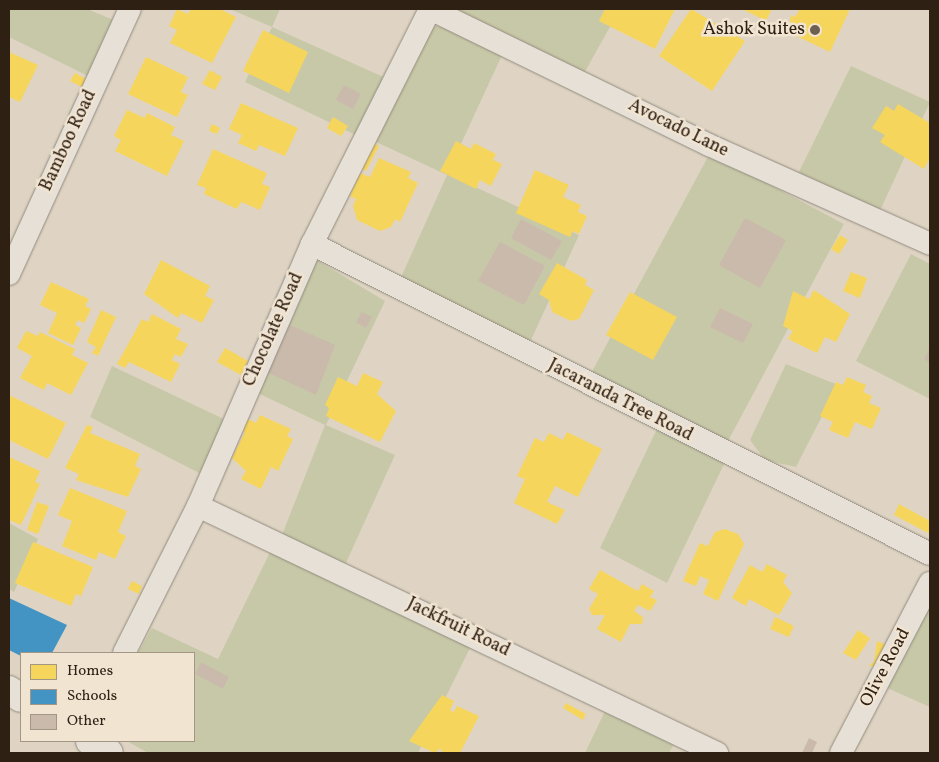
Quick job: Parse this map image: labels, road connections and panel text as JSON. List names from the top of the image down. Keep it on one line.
{"streets":{"street":["Avocado Lane","Bamboo Road","Chocolate Road","Jacaranda Tree Road","Jackfruit Road","Olive Road"]},"crossings":[["Avocado Lane","Chocolate Road"],["Chocolate Road","Jacaranda Tree Road"],["Chocolate Road","Jackfruit Road"]],"places":["Ashok Suites"],"legend":["Homes","Schools","Other"]}
